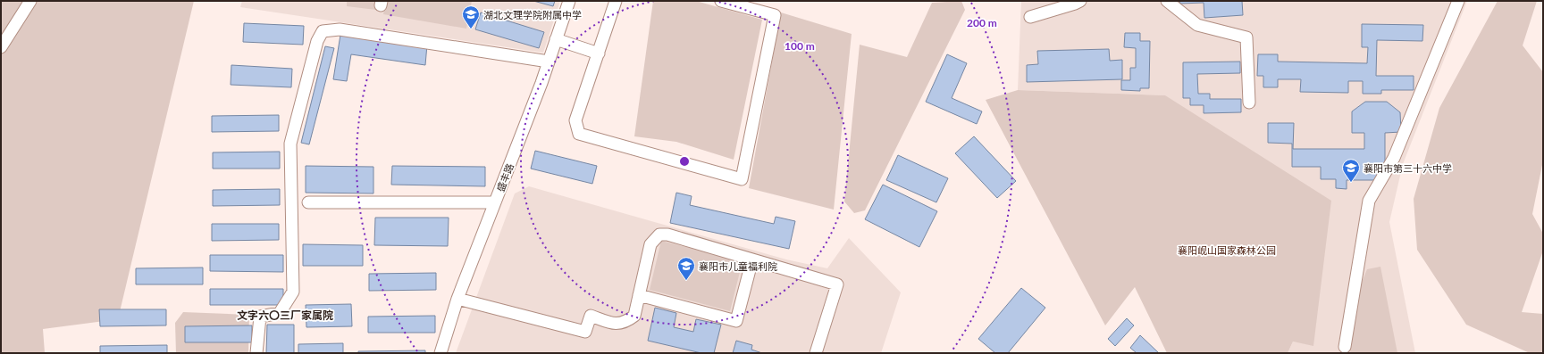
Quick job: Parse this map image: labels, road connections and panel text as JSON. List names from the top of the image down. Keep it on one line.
{"streets":{"street":["盛丰路"]},"districts":["文字六〇三厂家属院"],"parks":["襄阳岘山国家森林公园"],"places":{"school or university":["湖北文理学院附属中学","襄阳市第三十六中学","襄阳市儿童福利院"]},"rings":["200 m","100 m"]}
